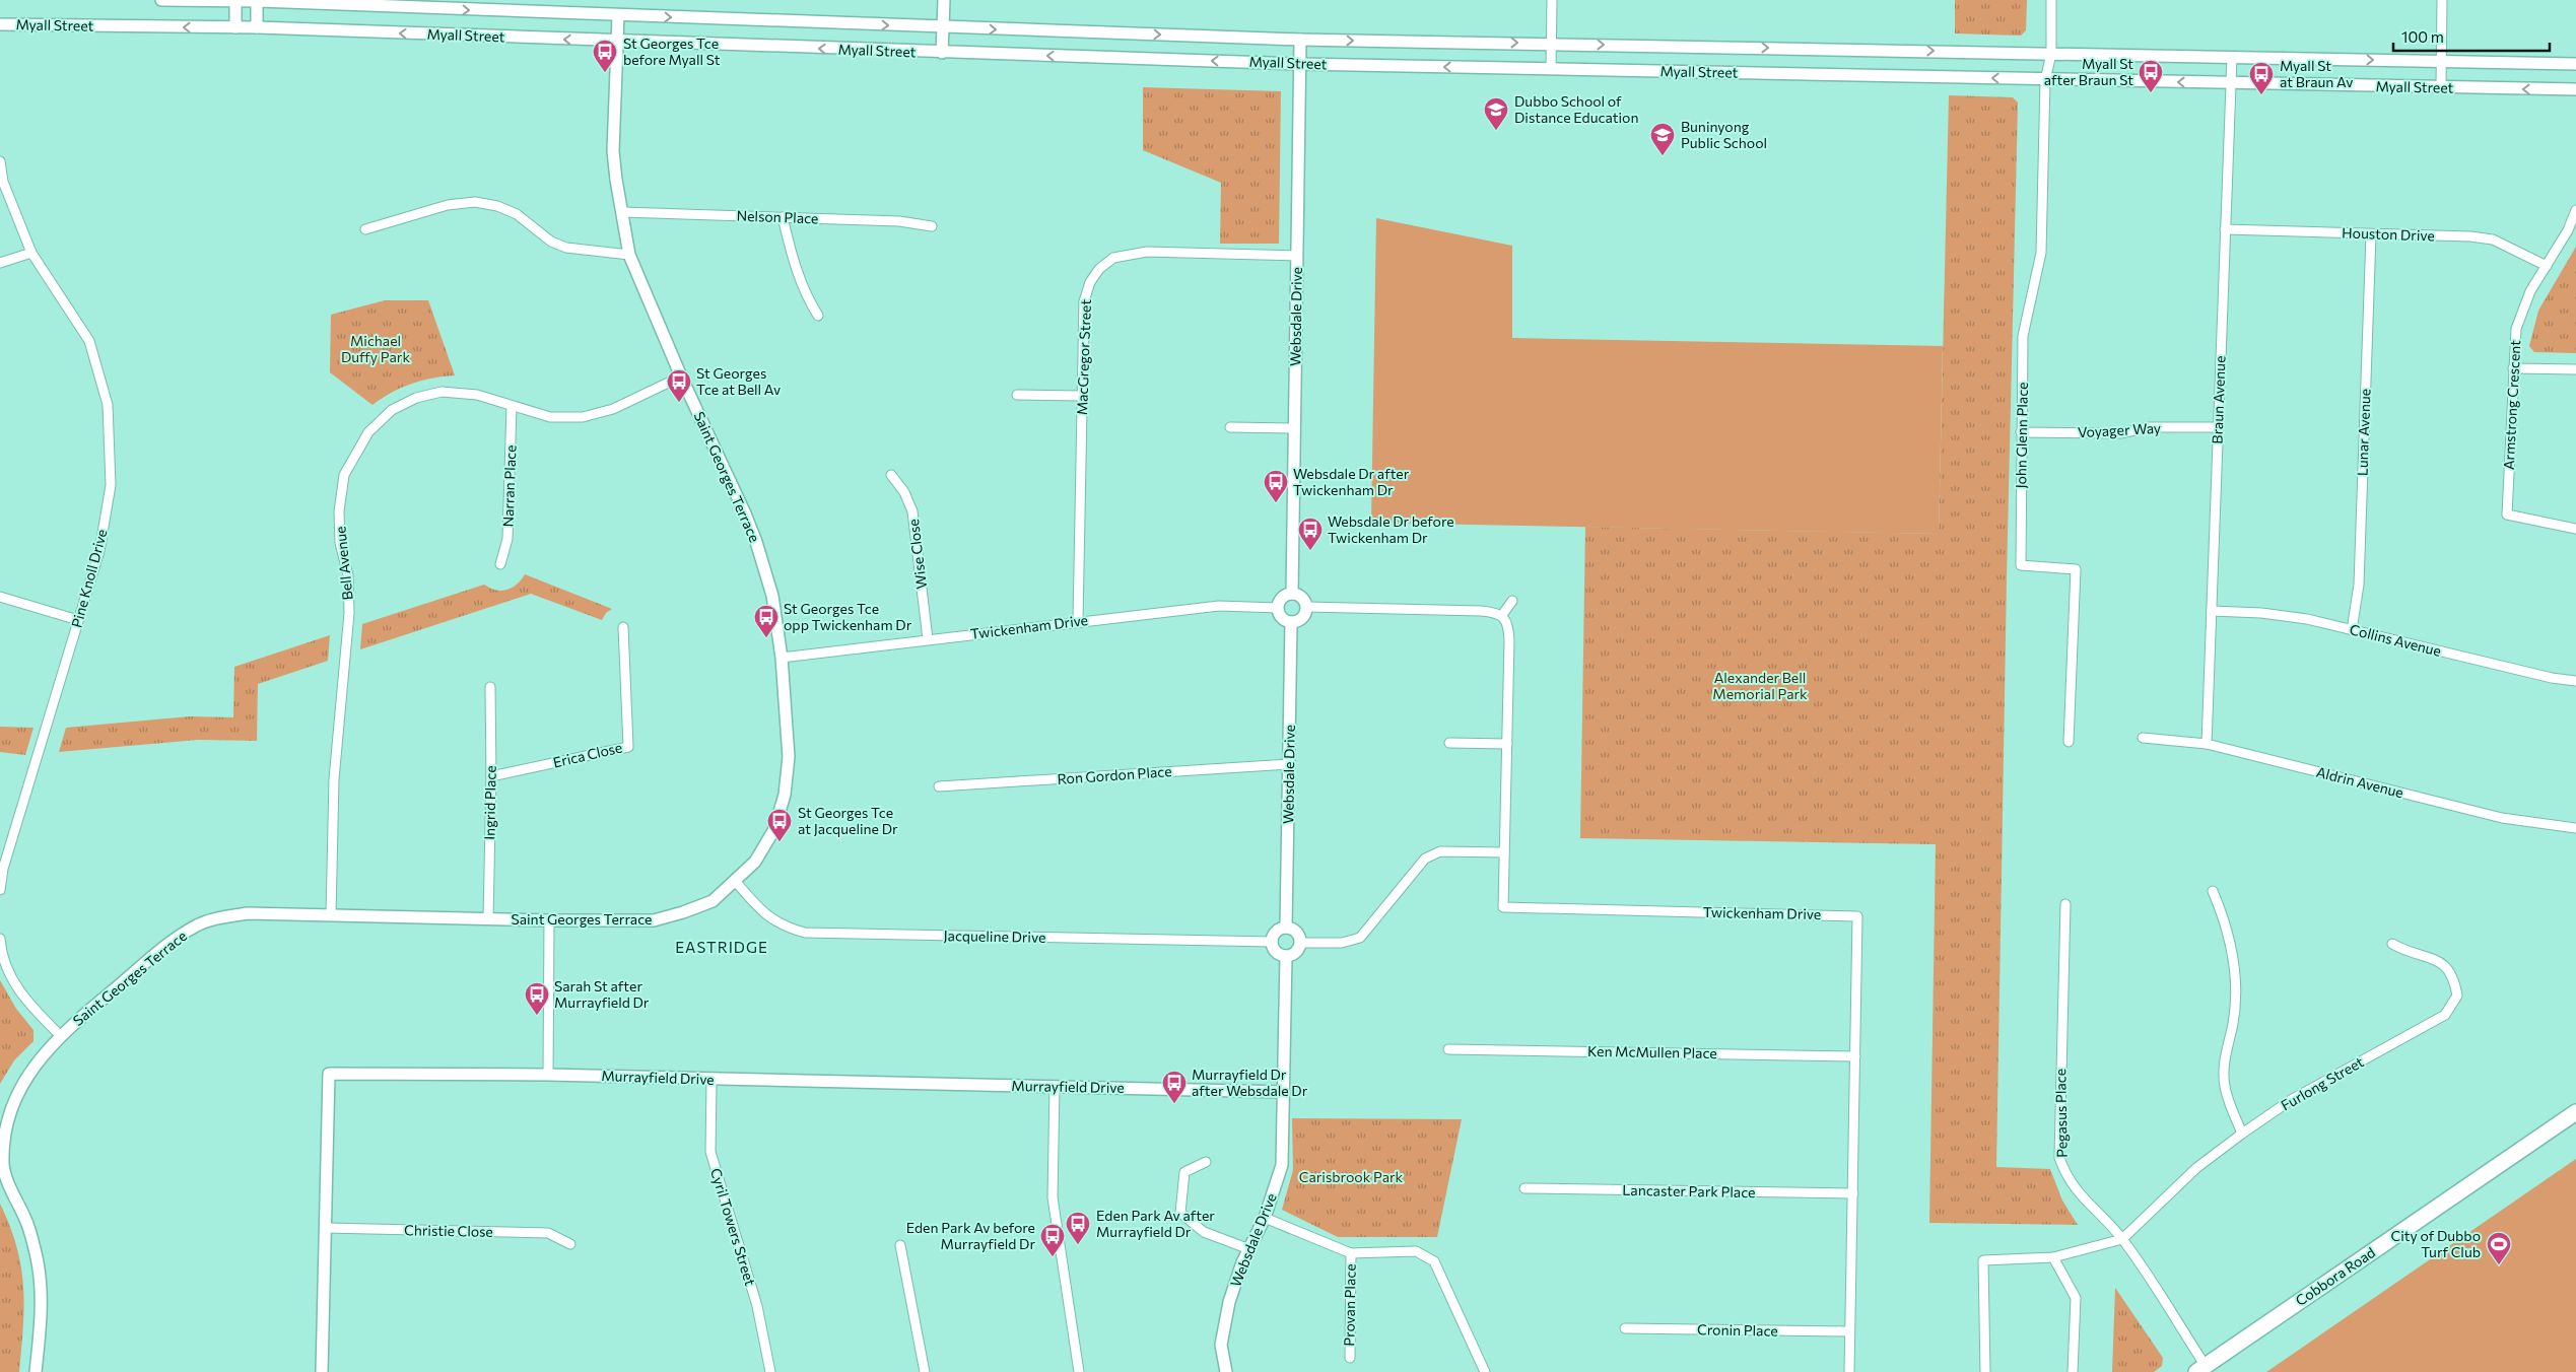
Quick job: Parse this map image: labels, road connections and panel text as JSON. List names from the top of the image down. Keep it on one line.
{"streets":{"main road":["Cobbora Road"],"street":["Myall Street","Nelson Place","Houston Drive","Websdale Drive","MacGregor Street","Braun Avenue","Armstrong Crescent","Voyager Way","Lunar Avenue","John Glenn Place","Saint Georges Terrace","Narran Place","Wise Close","Bell Avenue","Pine Knoll Drive","Twickenham Drive","Collins Avenue","Erica Close","Ron Gordon Place","Aldrin Avenue","Ingrid Place","Jacqueline Drive","Ken McMullen Place","Murrayfield Drive","Furlong Street","Pegasus Place","Lancaster Park Place","Cyril Towers Street","Christie Close","Provan Place","Cronin Place"]},"crossings":[["Myall Street","Websdale Drive"],["Myall Street","Braun Avenue"],["Myall Street","John Glenn Place"],["Myall Street","Saint Georges Terrace"],["Nelson Place","Saint Georges Terrace"],["Houston Drive","Braun Avenue"],["Houston Drive","Armstrong Crescent"],["Houston Drive","Lunar Avenue"],["Websdale Drive","MacGregor Street"],["Websdale Drive","Twickenham Drive"],["Websdale Drive","Ron Gordon Place"],["Websdale Drive","Jacqueline Drive"],["Websdale Drive","Murrayfield Drive"],["MacGregor Street","Twickenham Drive"],["Braun Avenue","Voyager Way"],["Braun Avenue","Collins Avenue"],["Braun Avenue","Aldrin Avenue"],["Voyager Way","John Glenn Place"],["Lunar Avenue","Collins Avenue"],["Saint Georges Terrace","Bell Avenue"],["Saint Georges Terrace","Twickenham Drive"],["Saint Georges Terrace","Ingrid Place"],["Saint Georges Terrace","Jacqueline Drive"],["Narran Place","Bell Avenue"],["Wise Close","Twickenham Drive"],["Twickenham Drive","Ken McMullen Place"],["Twickenham Drive","Lancaster Park Place"],["Twickenham Drive","Cronin Place"],["Erica Close","Ingrid Place"],["Murrayfield Drive","Cyril Towers Street"],["Murrayfield Drive","Christie Close"],["Furlong Street","Pegasus Place"],["Pegasus Place","Cobbora Road"]],"districts":["EASTRIDGE"],"parks":["Michael Duffy Park","Alexander Bell Memorial Park","Carisbrook Park"],"places":{"bus stop":["St Georges Tce before Myall St","Myall St after Braun St","Myall St at Braun Av","St Georges Tce at Bell Av","Websdale Dr after Twickenham Dr","Websdale Dr before Twickenham Dr","St Georges Tce opp Twickenham Dr","St Georges Tce at Jacqueline Dr","Sarah St after Murrayfield Dr","Murrayfield Dr after Websdale Dr","Eden Park Av after Murrayfield Dr","Eden Park Av before Murrayfield Dr"],"school or university":["Dubbo School of Distance Education","Buninyong Public School"],"sports":["City of Dubbo Turf Club"]},"scale_bar":"100 m"}
